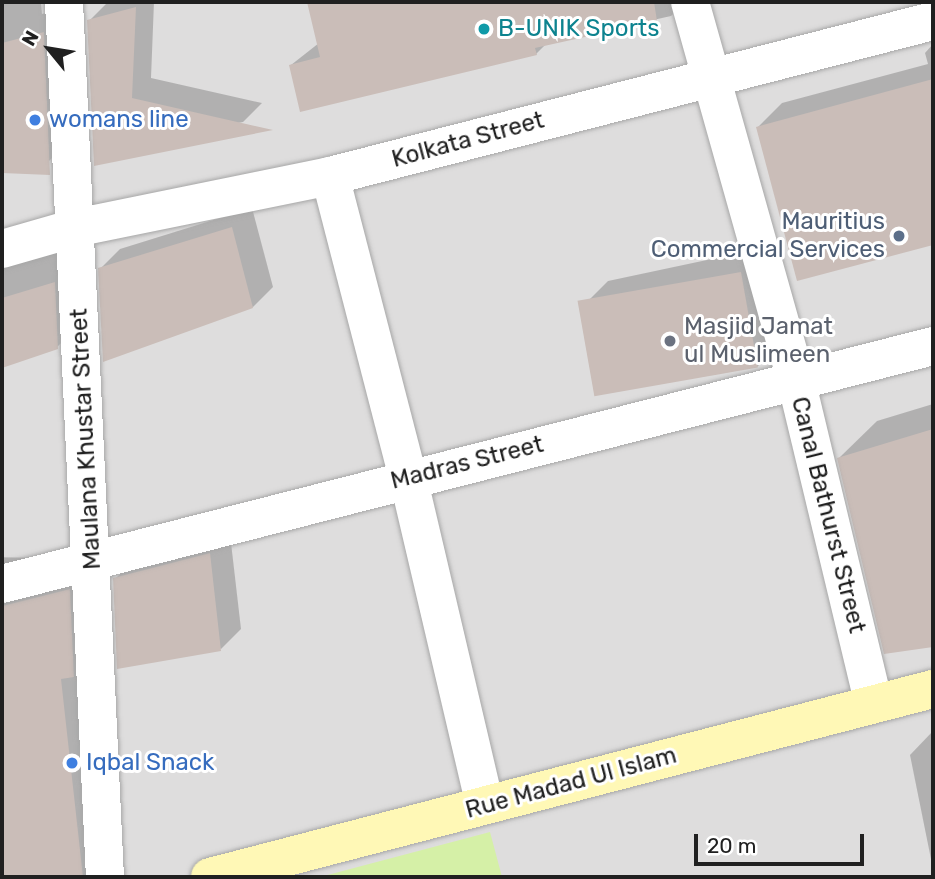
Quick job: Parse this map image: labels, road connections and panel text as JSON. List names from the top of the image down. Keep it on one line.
{"streets":{"main road":["Rue Madad Ul Islam"],"street":["Kolkata Street","Maulana Khustar Street","Madras Street","Canal Bathurst Street"]},"crossings":[["Kolkata Street","Maulana Khustar Street"],["Kolkata Street","Canal Bathurst Street"],["Maulana Khustar Street","Madras Street"],["Madras Street","Canal Bathurst Street"],["Canal Bathurst Street","Rue Madad Ul Islam"]],"places":["B-UNIK Sports","womans line","Mauritius Commercial Services","Masjid Jamat ul Muslimeen","Iqbal Snack"],"scale_bar":"20 m","north":"top left"}
